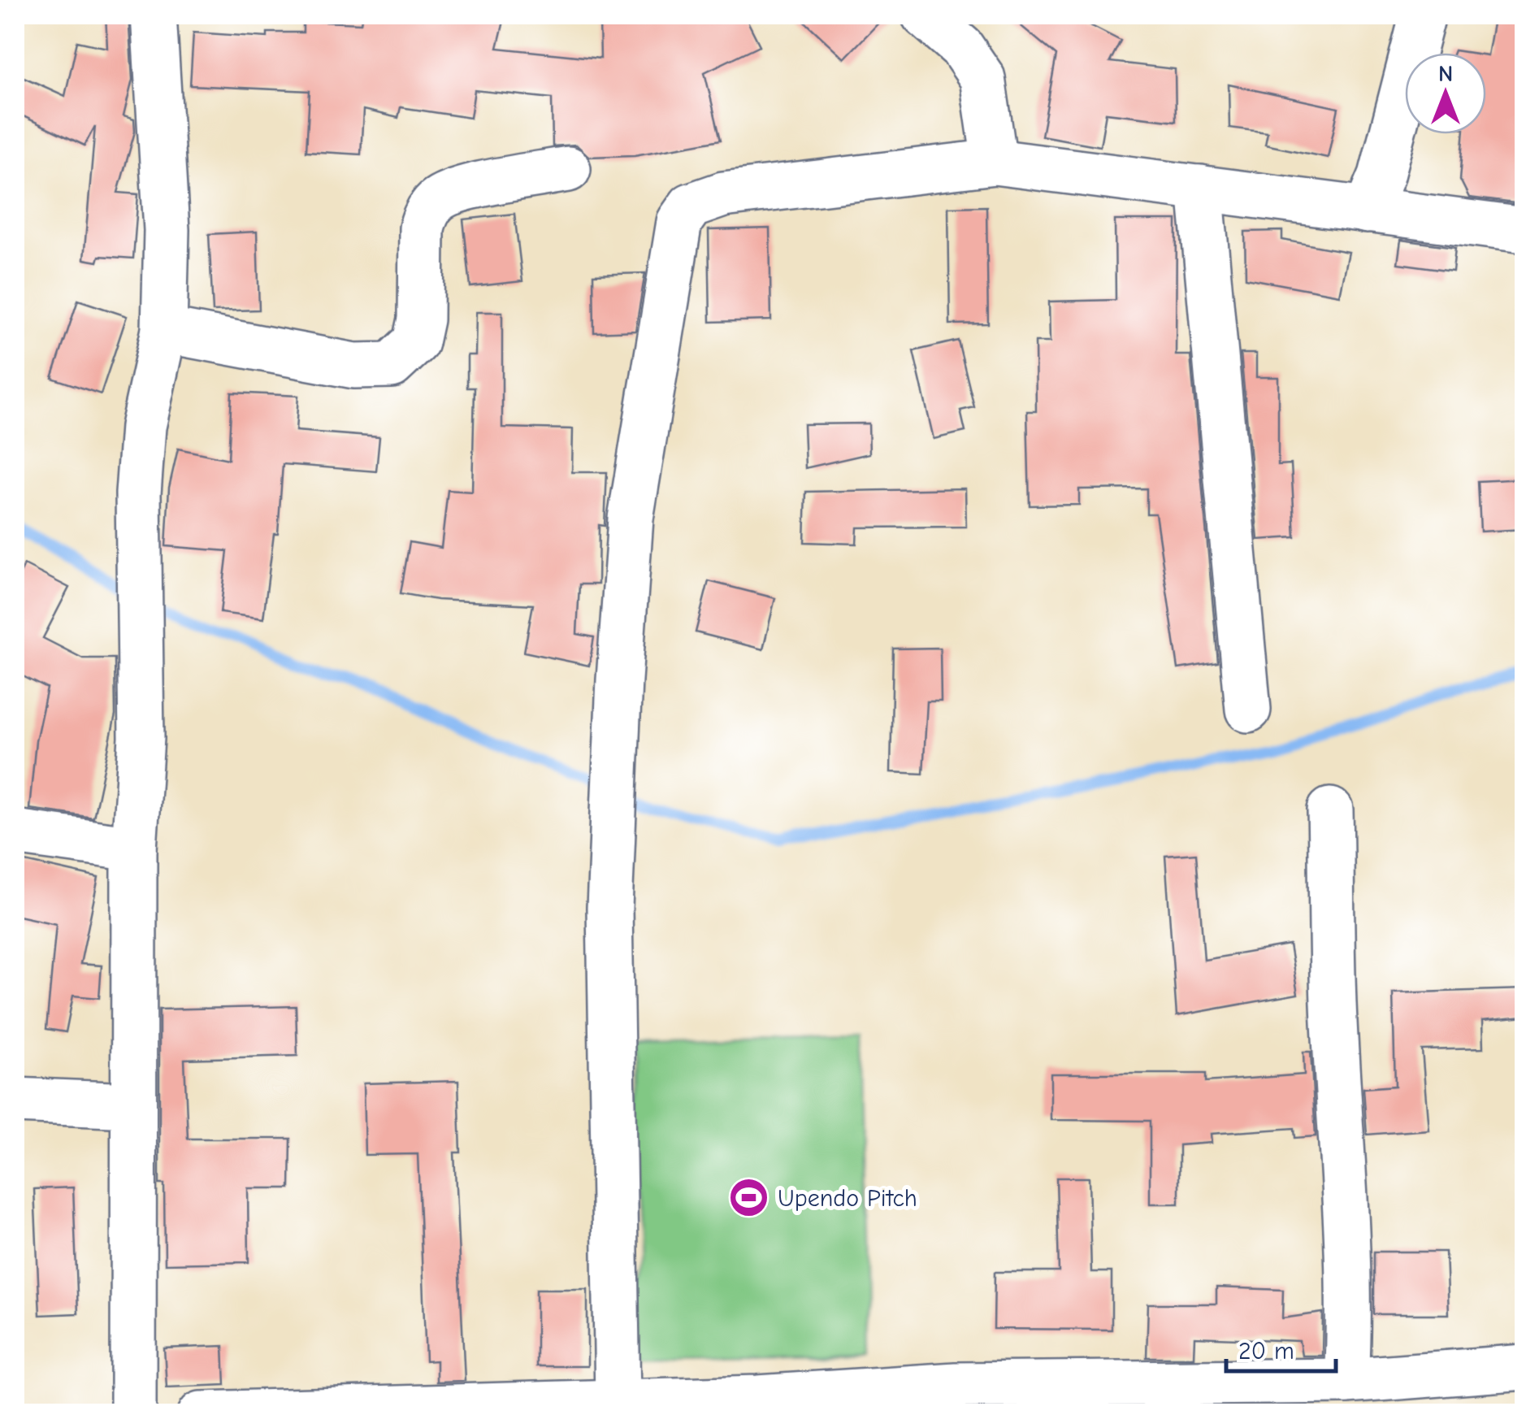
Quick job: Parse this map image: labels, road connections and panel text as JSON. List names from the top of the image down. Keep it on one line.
{"places":{"sports":["Upendo Pitch"]},"scale_bar":"20 m","north":"top"}
